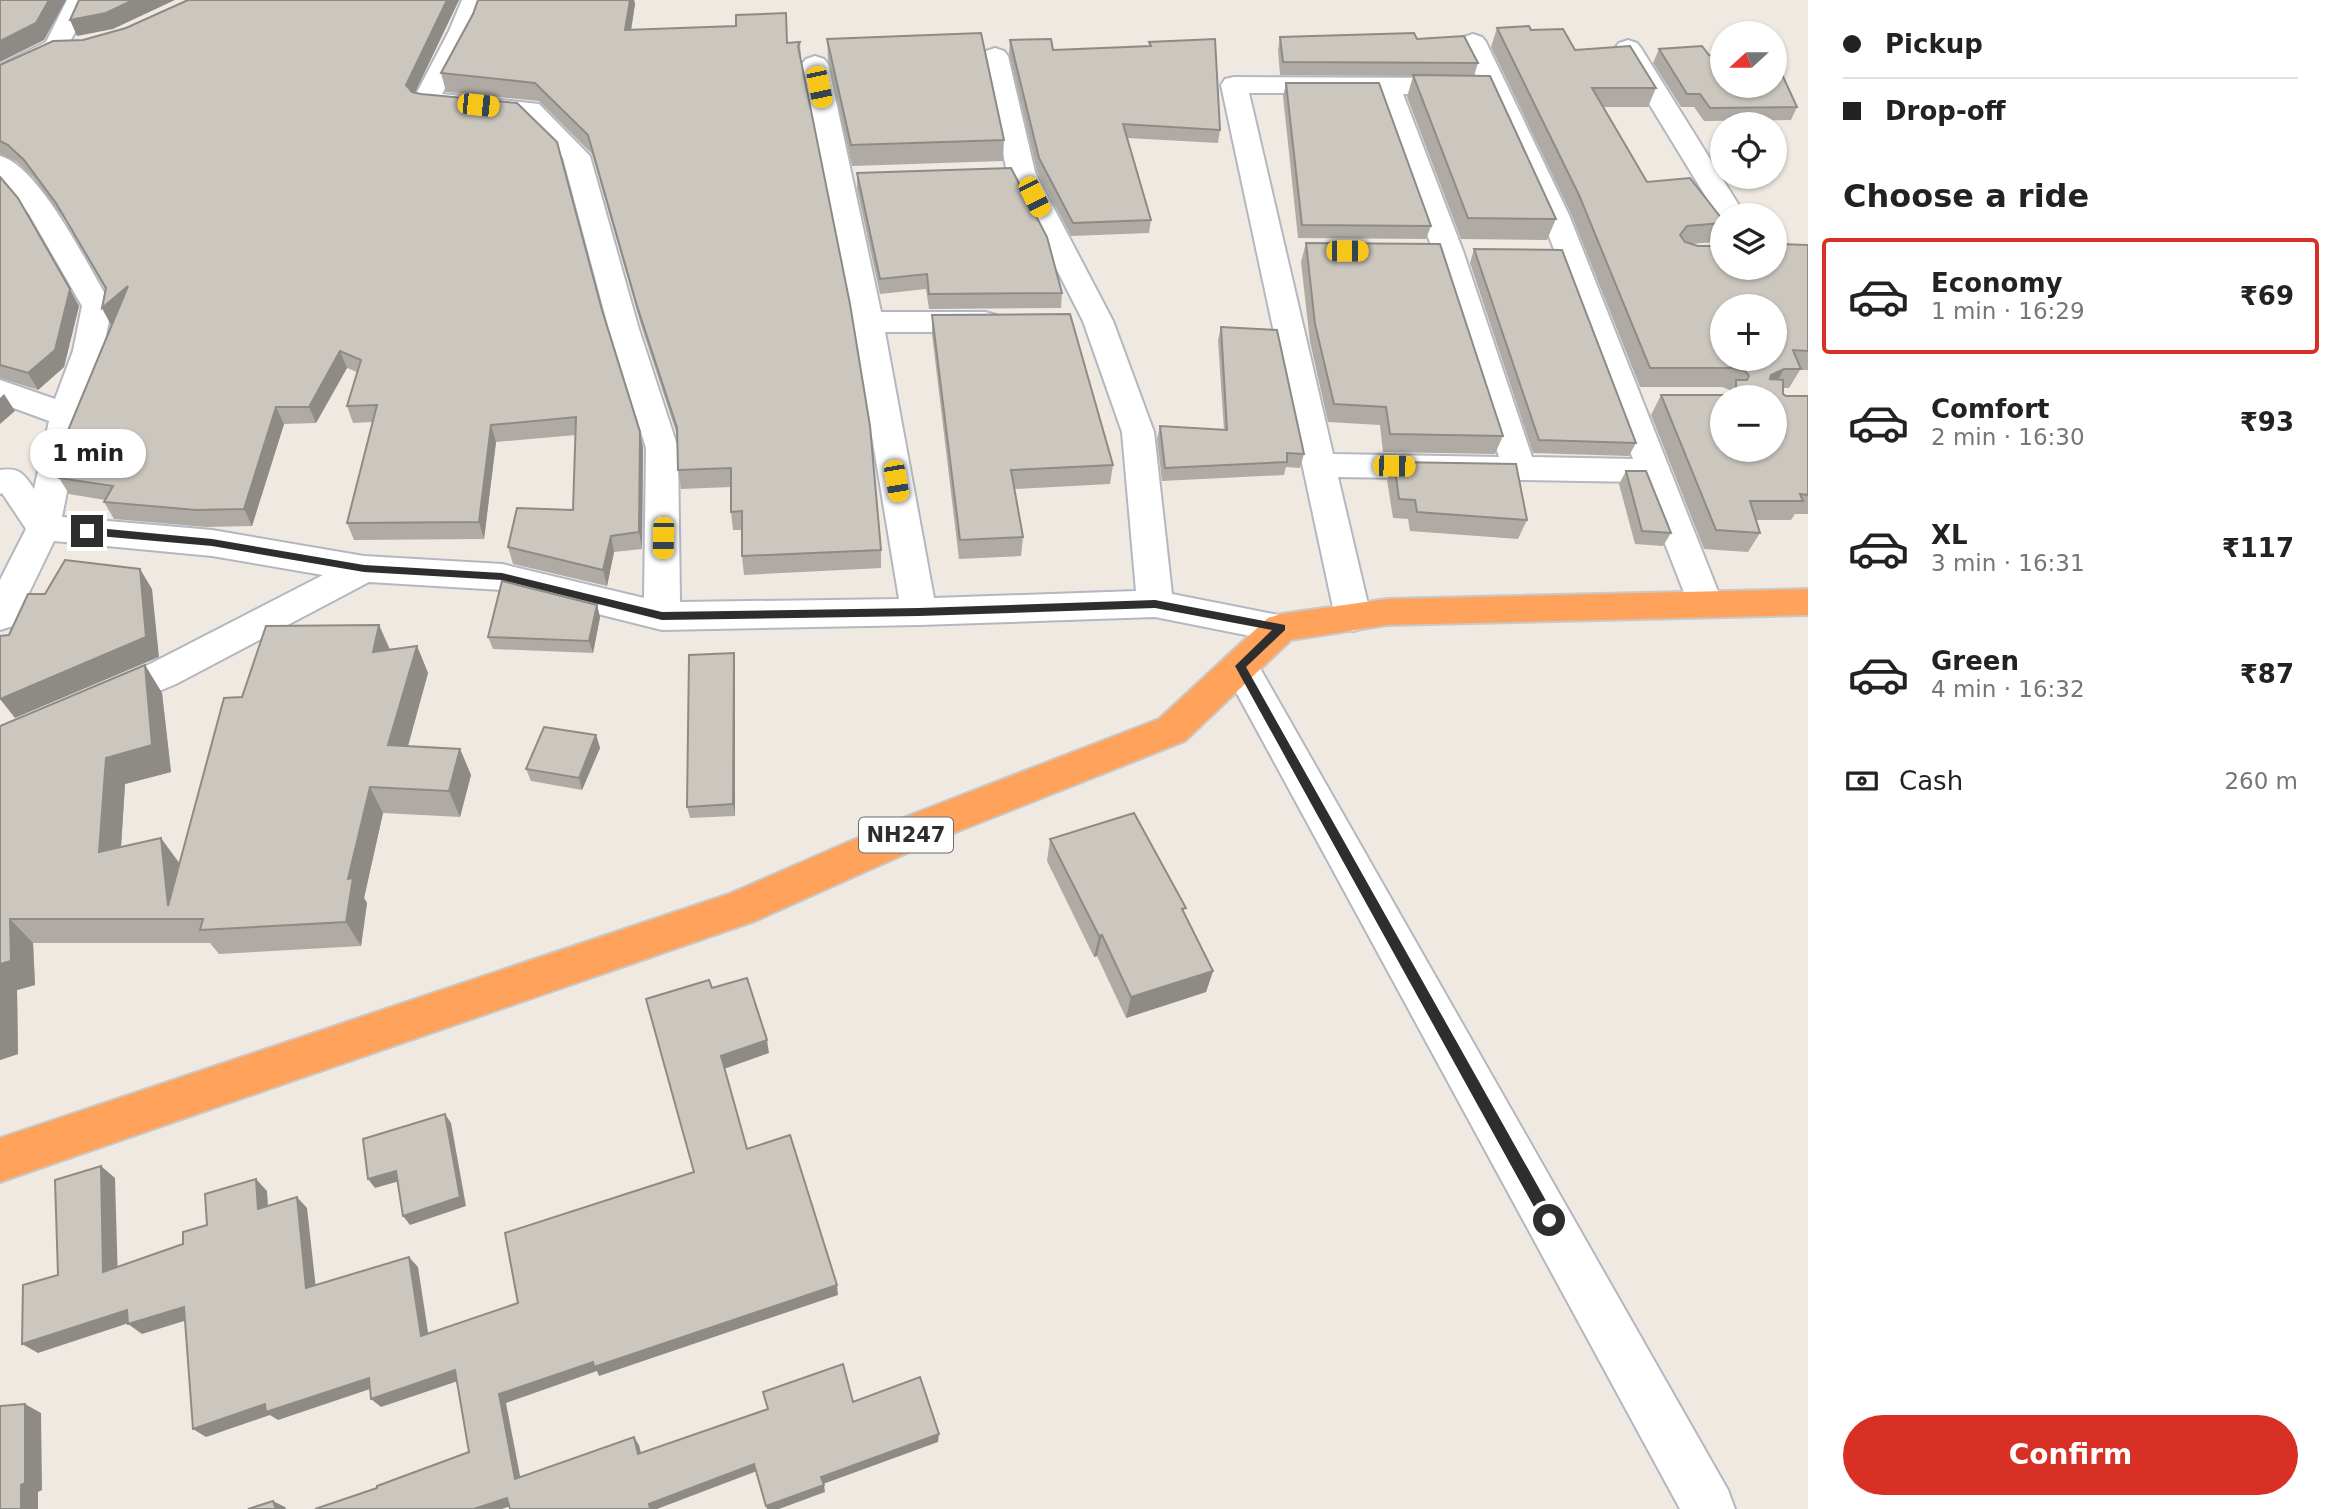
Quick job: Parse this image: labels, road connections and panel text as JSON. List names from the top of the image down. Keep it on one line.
{"streets":{"highway":["NH247"]},"north":"left","page":{"banner":["Pickup","Drop-off"],"map_buttons":["+","−"],"heading":"Choose a ride","list":[{"name":"Economy","note":"1 min · 16:29","value":"₹69"},{"name":"Comfort","note":"2 min · 16:30","value":"₹93"},{"name":"XL","note":"3 min · 16:31","value":"₹117"},{"name":"Green","note":"4 min · 16:32","value":"₹87"}],"bubble":"1 min","pay":["Cash","260 m"],"buttons":"Confirm"}}
